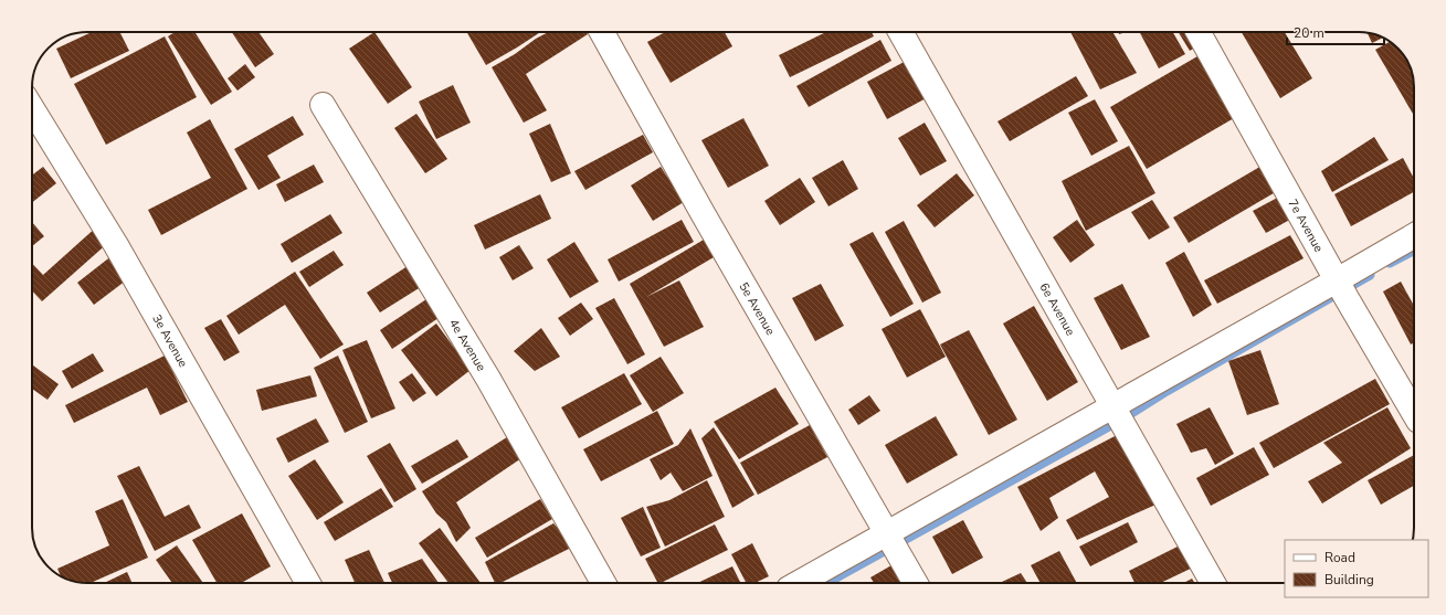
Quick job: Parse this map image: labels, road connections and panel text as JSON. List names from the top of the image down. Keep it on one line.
{"streets":{"street":["7e Avenue","5e Avenue","6e Avenue","3e Avenue","4e Avenue"]},"legend":["Road","Building"],"scale_bar":"20 m"}
